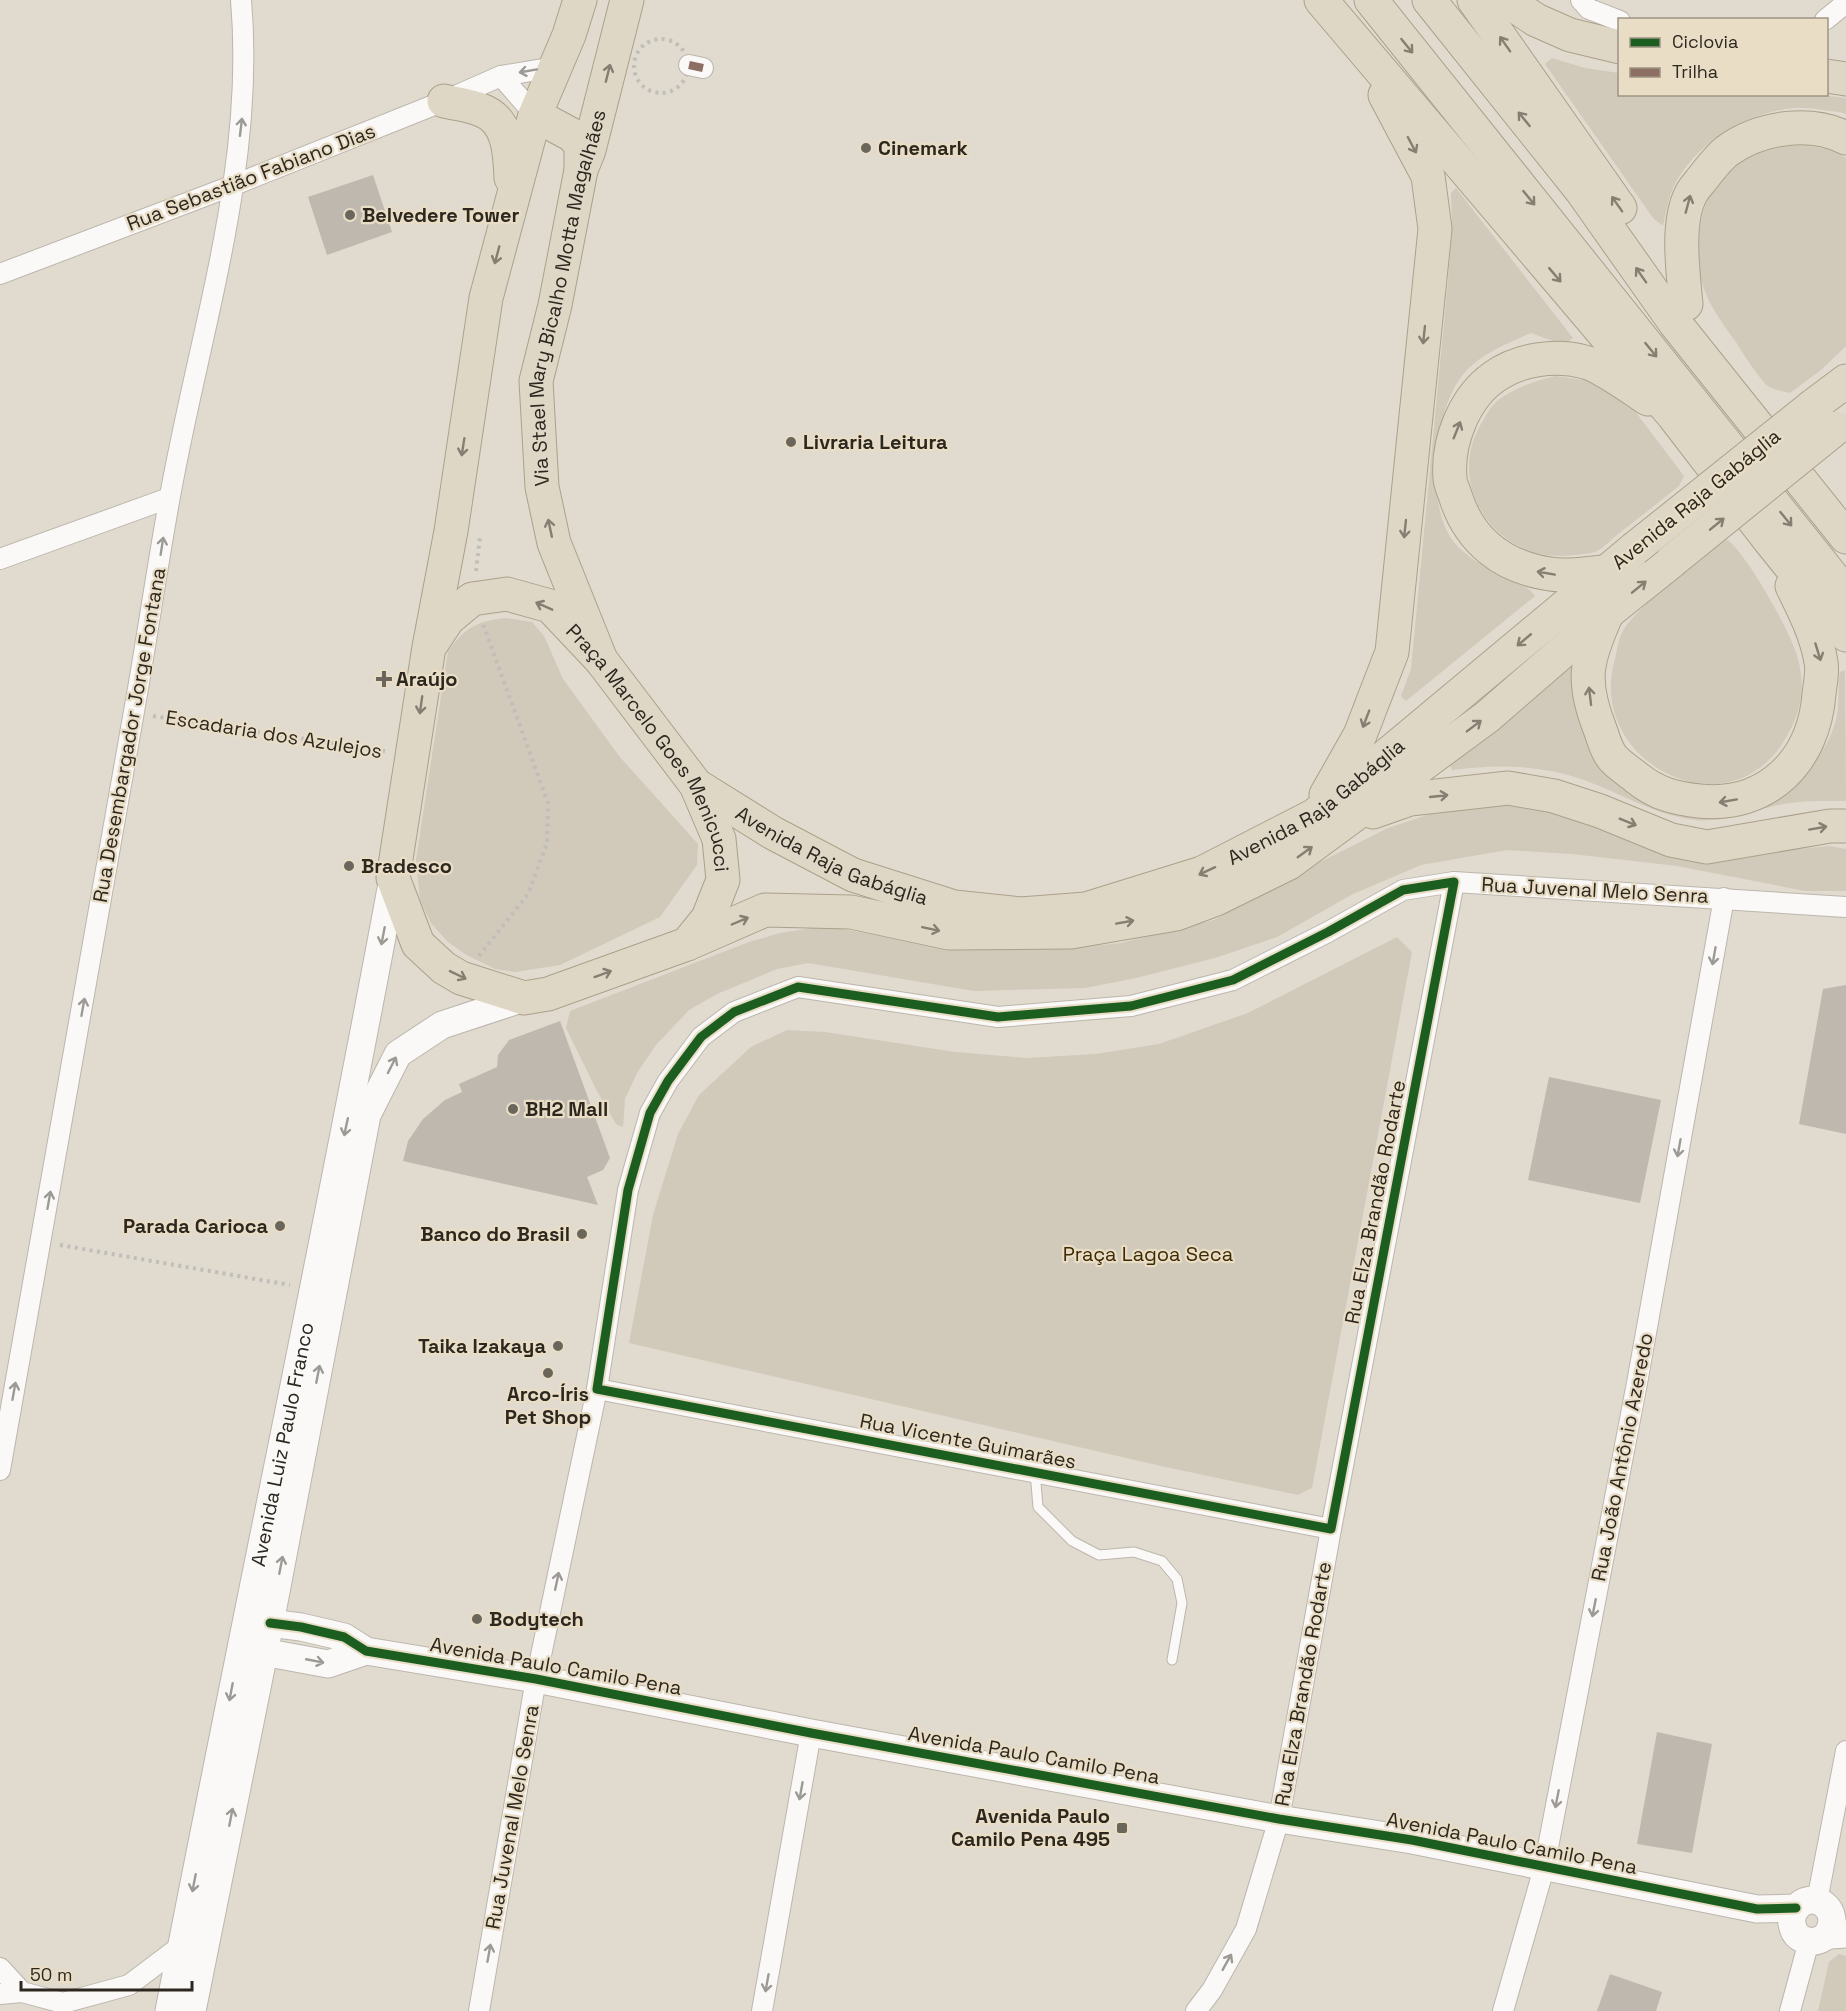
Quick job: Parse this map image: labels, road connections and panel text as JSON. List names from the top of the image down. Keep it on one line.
{"streets":{"highway":["Via Stael Mary Bicalho Motta Magalhães","Avenida Raja Gabáglia","Praça Marcelo Goes Menicucci"],"street":["Rua Sebastião Fabiano Dias","Rua Desembargador Jorge Fontana","Rua Juvenal Melo Senra","Rua Elza Brandão Rodarte","Rua Vicente Guimarães","Avenida Luiz Paulo Franco","Rua João Antônio Azeredo","Avenida Paulo Camilo Pena"],"path":["Escadaria dos Azulejos"]},"crossings":[["Rua Sebastião Fabiano Dias","Rua Desembargador Jorge Fontana"],["Via Stael Mary Bicalho Motta Magalhães","Praça Marcelo Goes Menicucci"],["Avenida Raja Gabáglia","Praça Marcelo Goes Menicucci"],["Escadaria dos Azulejos","Rua Desembargador Jorge Fontana"],["Rua Juvenal Melo Senra","Rua Elza Brandão Rodarte"],["Rua Juvenal Melo Senra","Rua Vicente Guimarães"],["Rua Juvenal Melo Senra","Rua João Antônio Azeredo"],["Rua Juvenal Melo Senra","Avenida Paulo Camilo Pena"],["Rua Elza Brandão Rodarte","Rua Vicente Guimarães"],["Rua Elza Brandão Rodarte","Avenida Paulo Camilo Pena"],["Avenida Luiz Paulo Franco","Avenida Paulo Camilo Pena"],["Rua João Antônio Azeredo","Avenida Paulo Camilo Pena"]],"one_way":["Rua Desembargador Jorge Fontana","Rua João Antônio Azeredo"],"parks":["Praça Lagoa Seca"],"places":{"other":["Cinemark","Belvedere Tower","Livraria Leitura","Bradesco","BH2 Mall","Parada Carioca","Banco do Brasil","Taika Izakaya","Arco-Íris Pet Shop","Bodytech"],"health":["Araújo"],"transit":["Avenida Paulo Camilo Pena 495"]},"legend":["Ciclovia","Trilha"],"scale_bar":"50 m"}
